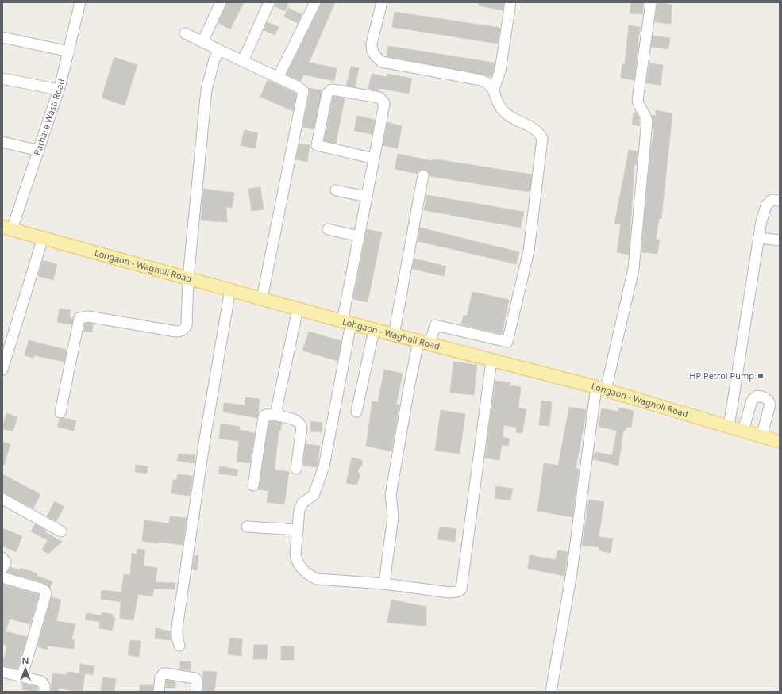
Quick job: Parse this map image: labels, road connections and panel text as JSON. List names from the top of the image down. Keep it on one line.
{"streets":{"main road":["Lohgaon - Wagholi Road"],"street":["Pathare Wasti Road"]},"crossings":[["Pathare Wasti Road","Lohgaon - Wagholi Road"]],"places":["HP Petrol Pump"],"north":"top"}
